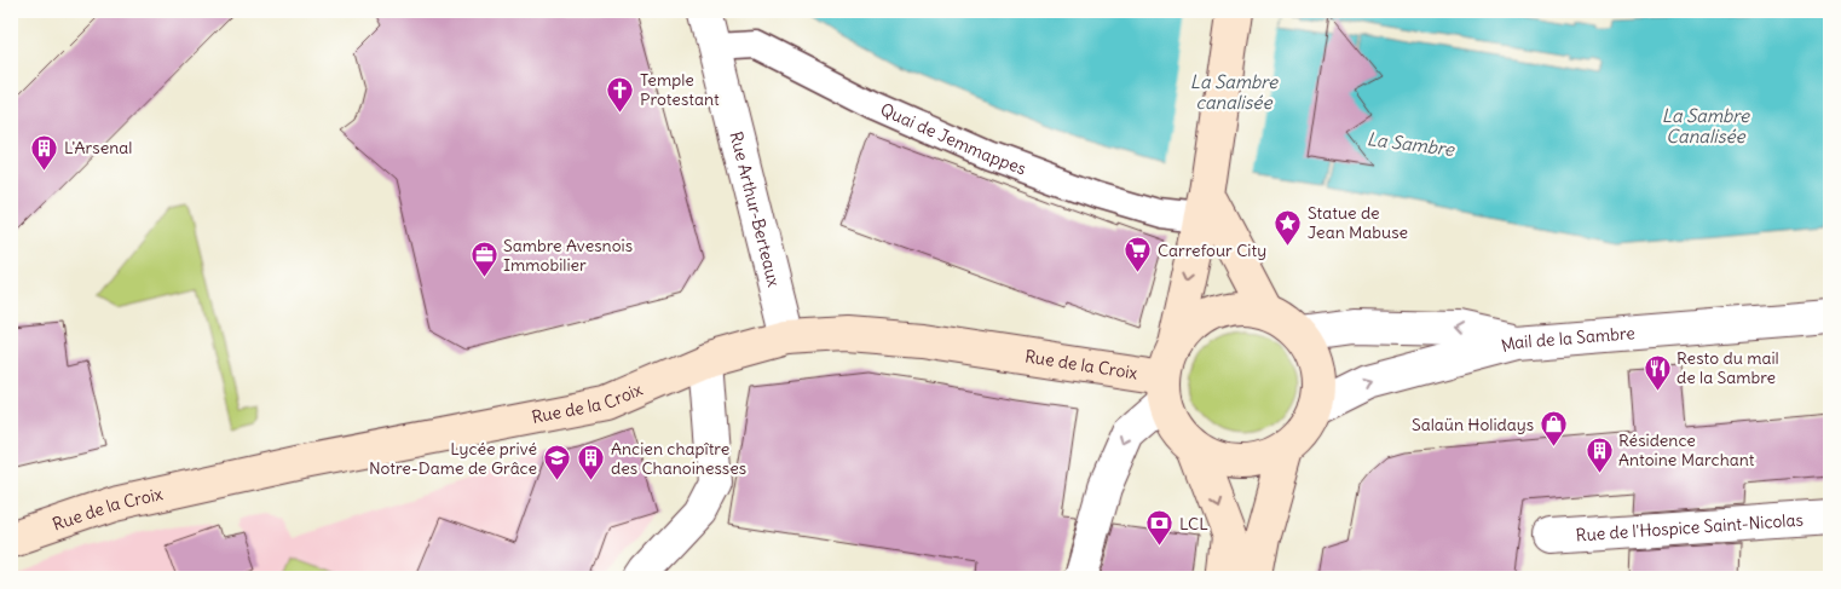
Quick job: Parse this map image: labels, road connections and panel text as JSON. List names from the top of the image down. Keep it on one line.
{"streets":{"main road":["Rue de la Croix"],"street":["Quai de Jemmappes","Rue Arthur-Berteaux","Mail de la Sambre","Rue de l'Hospice Saint-Nicolas"]},"crossings":[["Quai de Jemmappes","Rue Arthur-Berteaux"],["Rue Arthur-Berteaux","Rue de la Croix"],["Mail de la Sambre","Rue de la Croix"]],"water":["La Sambre canalisée","La Sambre Canalisée","La Sambre"],"places":{"church":["Temple Protestant"],"building":["L'Arsenal","Résidence Antoine Marchant","Ancien chapître des Chanoinesses"],"place":["Statue de Jean Mabuse"],"supermarket":["Carrefour City"],"office":["Sambre Avesnois Immobilier"],"restaurant":["Resto du mail de la Sambre"],"shop":["Salaün Holidays"],"school or university":["Lycée privé Notre-Dame de Grâce"],"bank":["LCL"]}}
